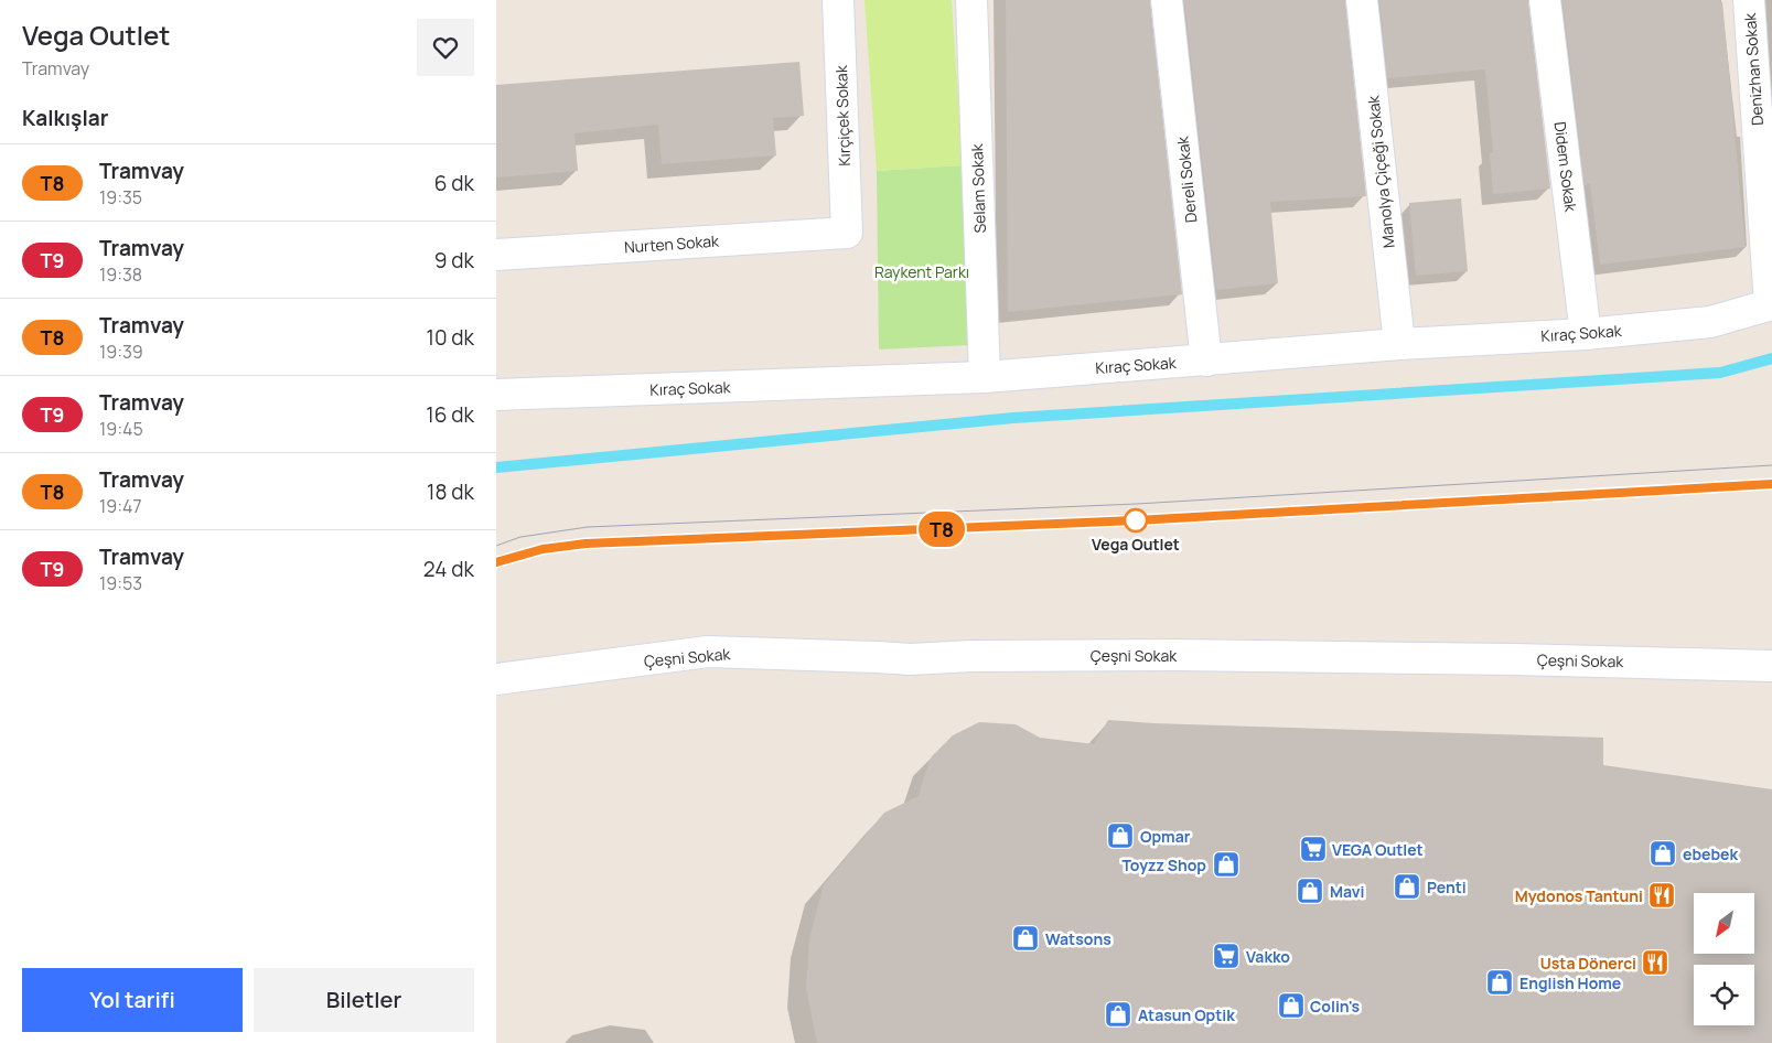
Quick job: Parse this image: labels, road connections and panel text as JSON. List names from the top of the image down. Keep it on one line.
{"streets":{"street":["Denizhan Sokak","Kırçiçek Sokak","Didem Sokak","Manolya Çiçeği Sokak","Dereli Sokak","Selam Sokak","Nurten Sokak","Kıraç Sokak","Çeşni Sokak"]},"crossings":[["Denizhan Sokak","Kıraç Sokak"],["Kırçiçek Sokak","Nurten Sokak"],["Didem Sokak","Kıraç Sokak"],["Manolya Çiçeği Sokak","Kıraç Sokak"],["Dereli Sokak","Kıraç Sokak"],["Selam Sokak","Kıraç Sokak"]],"parks":["Raykent Parkı"],"places":{"other":["Vega Outlet"],"shop":["Opmar","ebebek","Toyzz Shop","Penti","Mavi","Watsons","English Home","Colin's","Atasun Optik"],"supermarket":["VEGA Outlet","Vakko"],"restaurant":["Mydonos Tantuni","Usta Dönerci"]},"lines":["tram line T8"],"north":"bottom left","page":{"heading":[["Vega Outlet","Tramvay"],"Kalkışlar"],"on_map":"T8","list":[{"mark":"T8","name":"Tramvay","note":"19:35","value":"6 dk"},{"mark":"T9","name":"Tramvay","note":"19:38","value":"9 dk"},{"mark":"T8","name":"Tramvay","note":"19:39","value":"10 dk"},{"mark":"T9","name":"Tramvay","note":"19:45","value":"16 dk"},{"mark":"T8","name":"Tramvay","note":"19:47","value":"18 dk"},{"mark":"T9","name":"Tramvay","note":"19:53","value":"24 dk"}],"buttons":["Yol tarifi","Biletler"]}}
